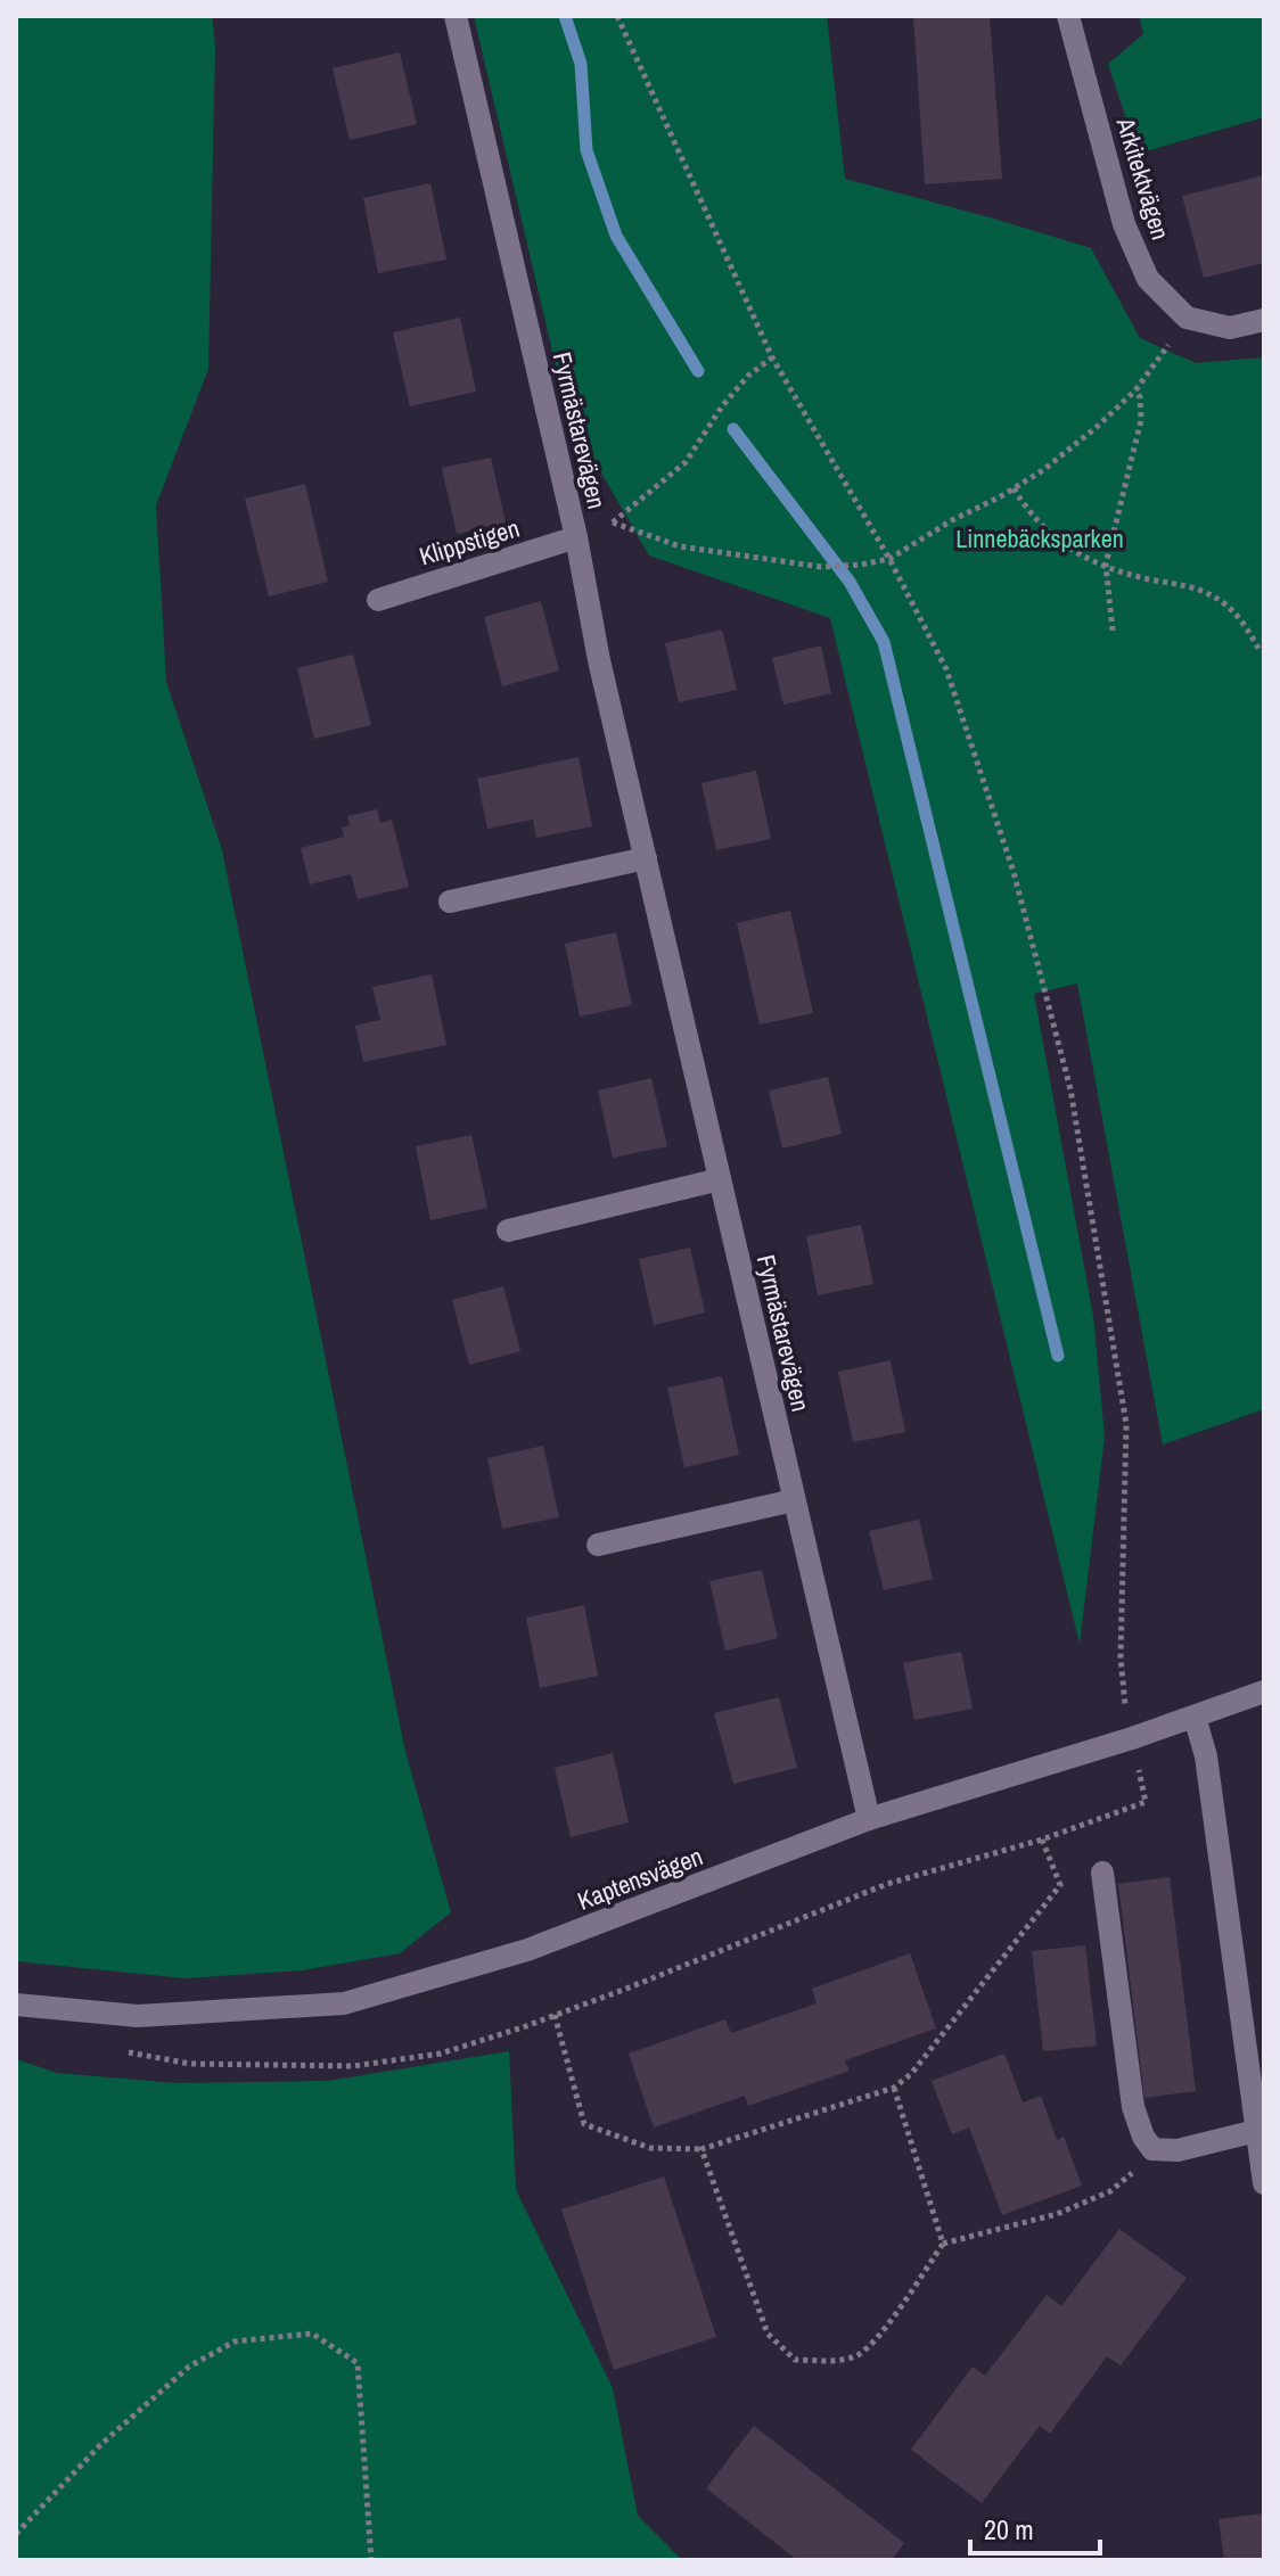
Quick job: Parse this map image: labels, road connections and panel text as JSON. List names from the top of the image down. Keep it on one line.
{"streets":{"street":["Arkitektvägen","Fyrmästarevägen","Klippstigen","Kaptensvägen"]},"crossings":[["Fyrmästarevägen","Klippstigen"],["Fyrmästarevägen","Kaptensvägen"]],"parks":["Linnebäcksparken"],"scale_bar":"20 m"}
